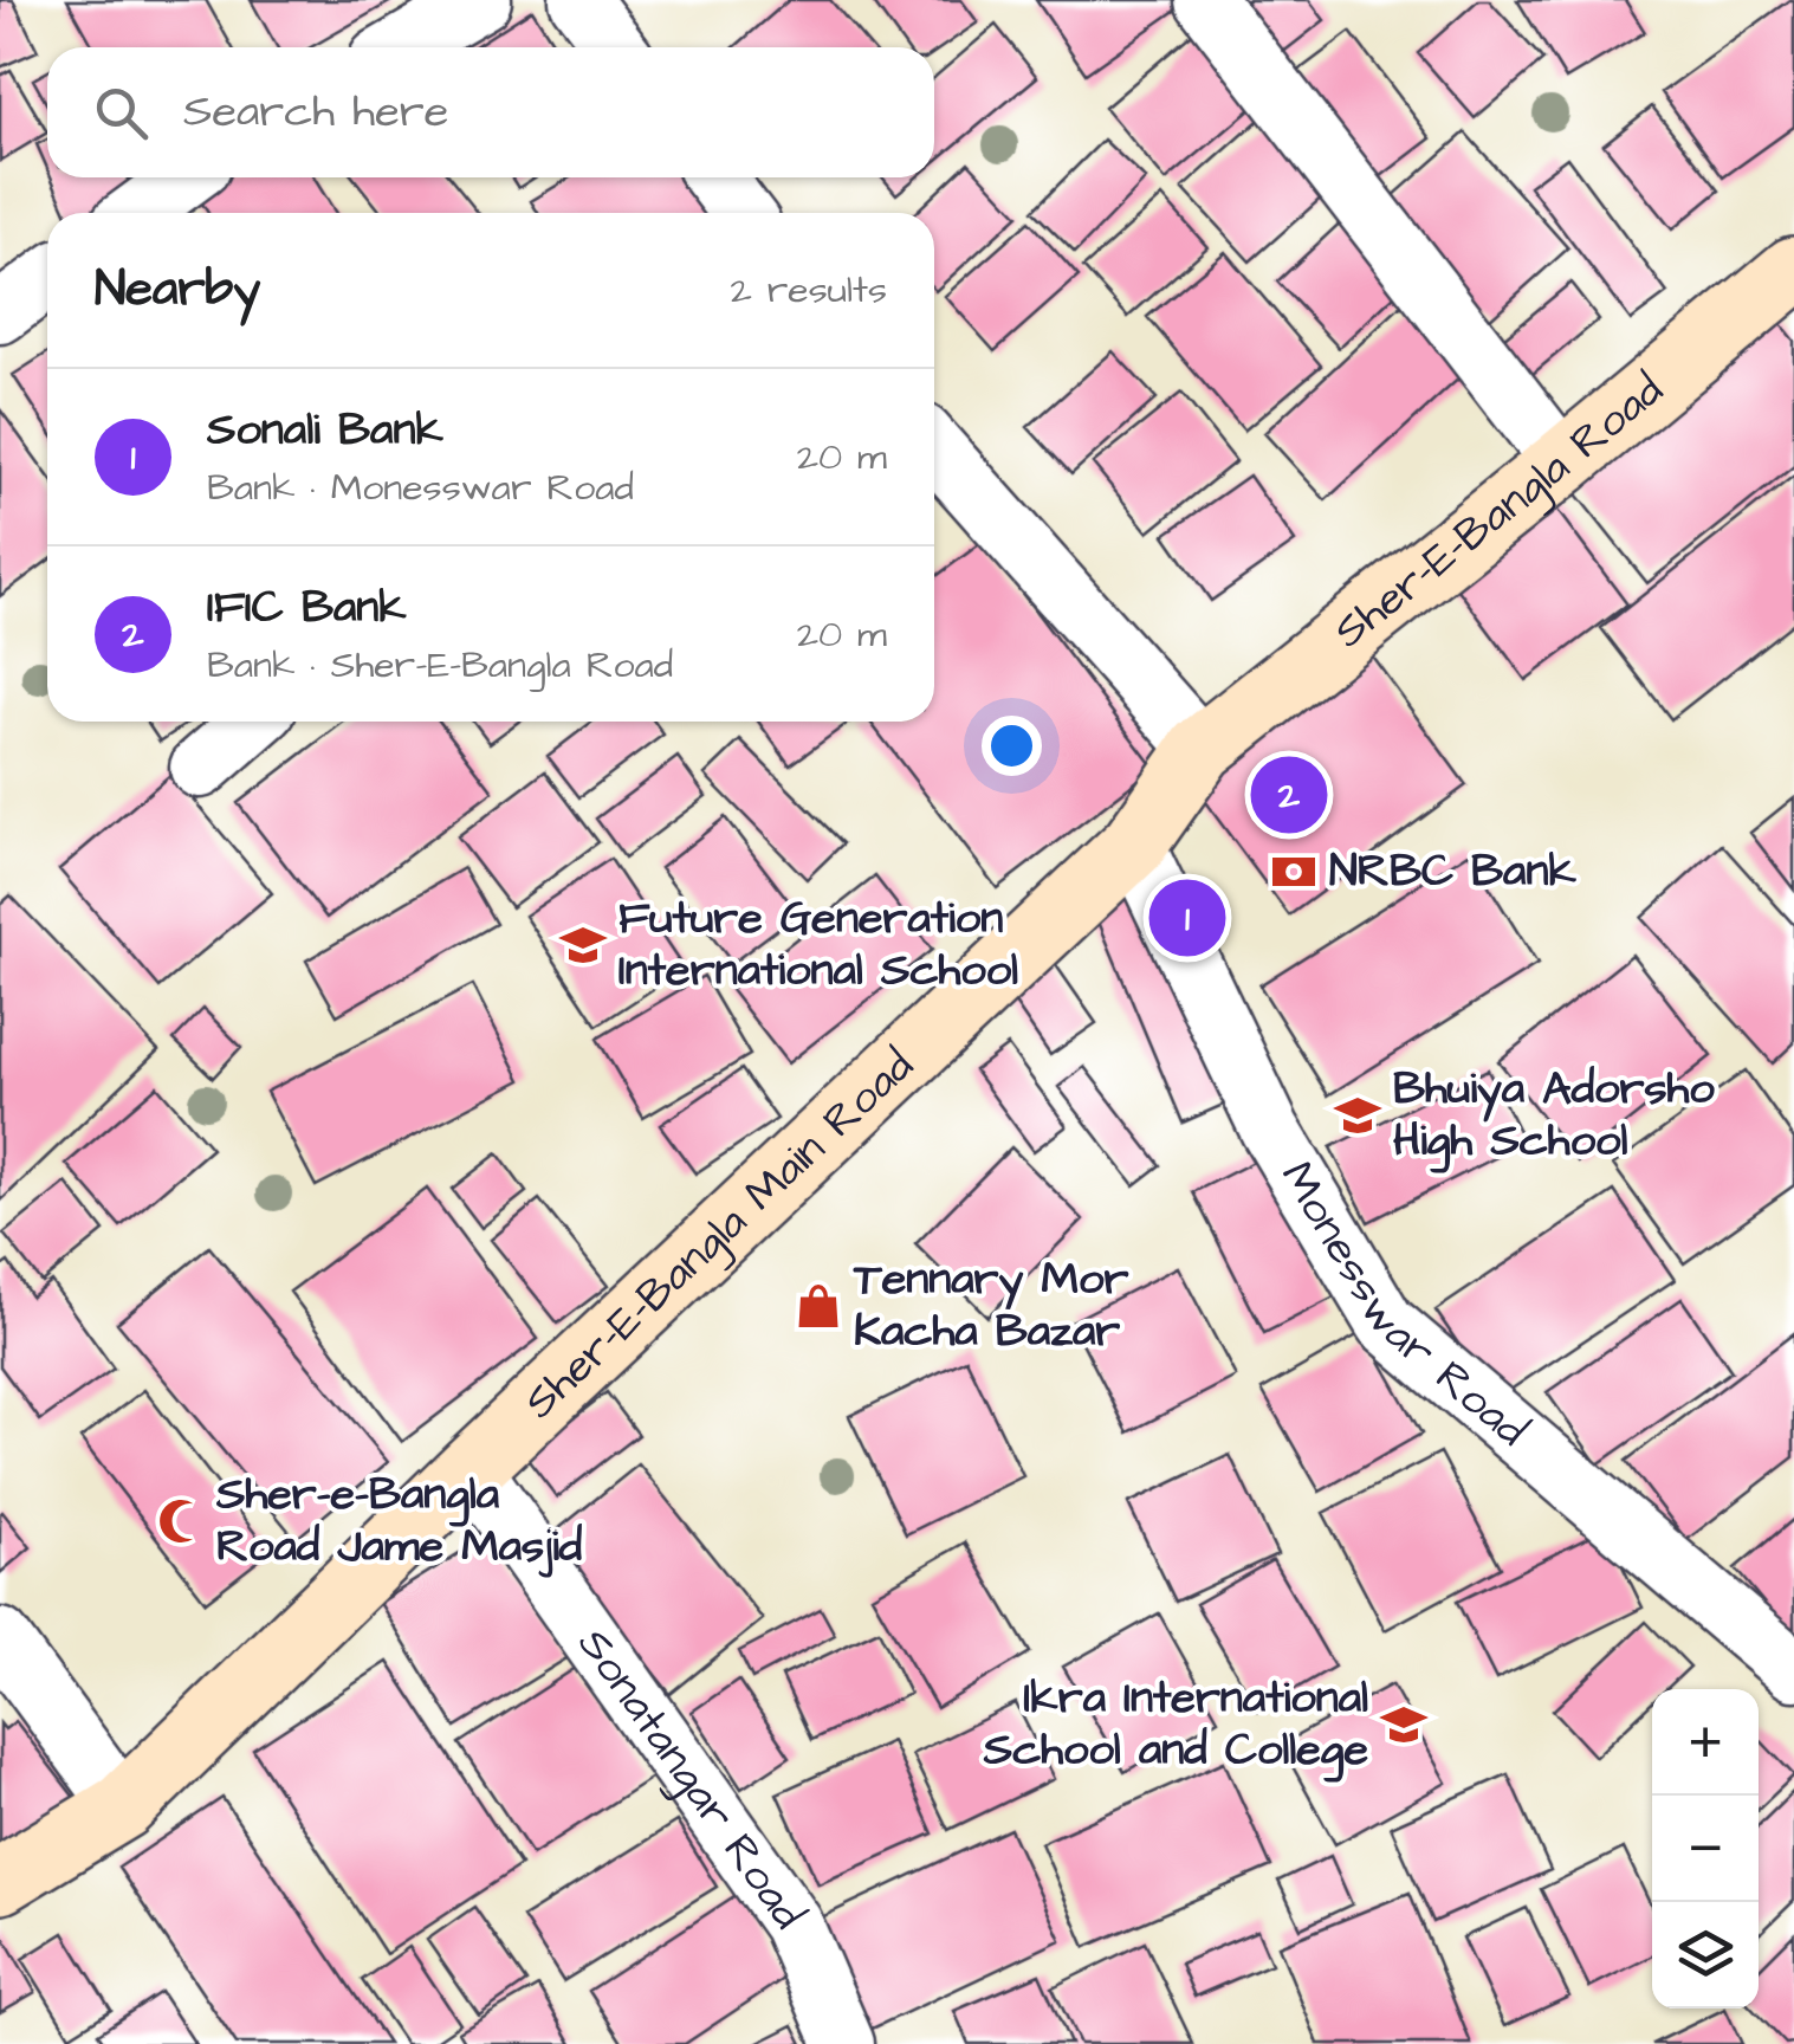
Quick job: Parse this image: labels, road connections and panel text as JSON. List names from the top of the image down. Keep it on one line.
{"streets":{"street":["Sher-E-Bangla Road","Sher-E-Bangla Main Road","Monesswar Road","Sonatangar Road"]},"crossings":[["Sher-E-Bangla Road","Sher-E-Bangla Main Road"],["Sher-E-Bangla Main Road","Monesswar Road"],["Sher-E-Bangla Main Road","Sonatangar Road"]],"places":{"bank":["NRBC Bank"],"school or university":["Future Generation International School","Bhuiya Adorsho High School","Ikra International School and College"],"shop":["Tennary Mor Kacha Bazar"],"mosque":["Sher-e-Bangla Road Jame Masjid"]},"page":{"search":"Search here","heading":["Nearby","2 results"],"list":[{"mark":"1","name":"Sonali Bank","note":"Bank · Monesswar Road","value":"20 m"},{"mark":"2","name":"IFIC Bank","note":"Bank · Sher-E-Bangla Road","value":"20 m"}],"pins":["2","1"],"map_buttons":["+","−"]}}
